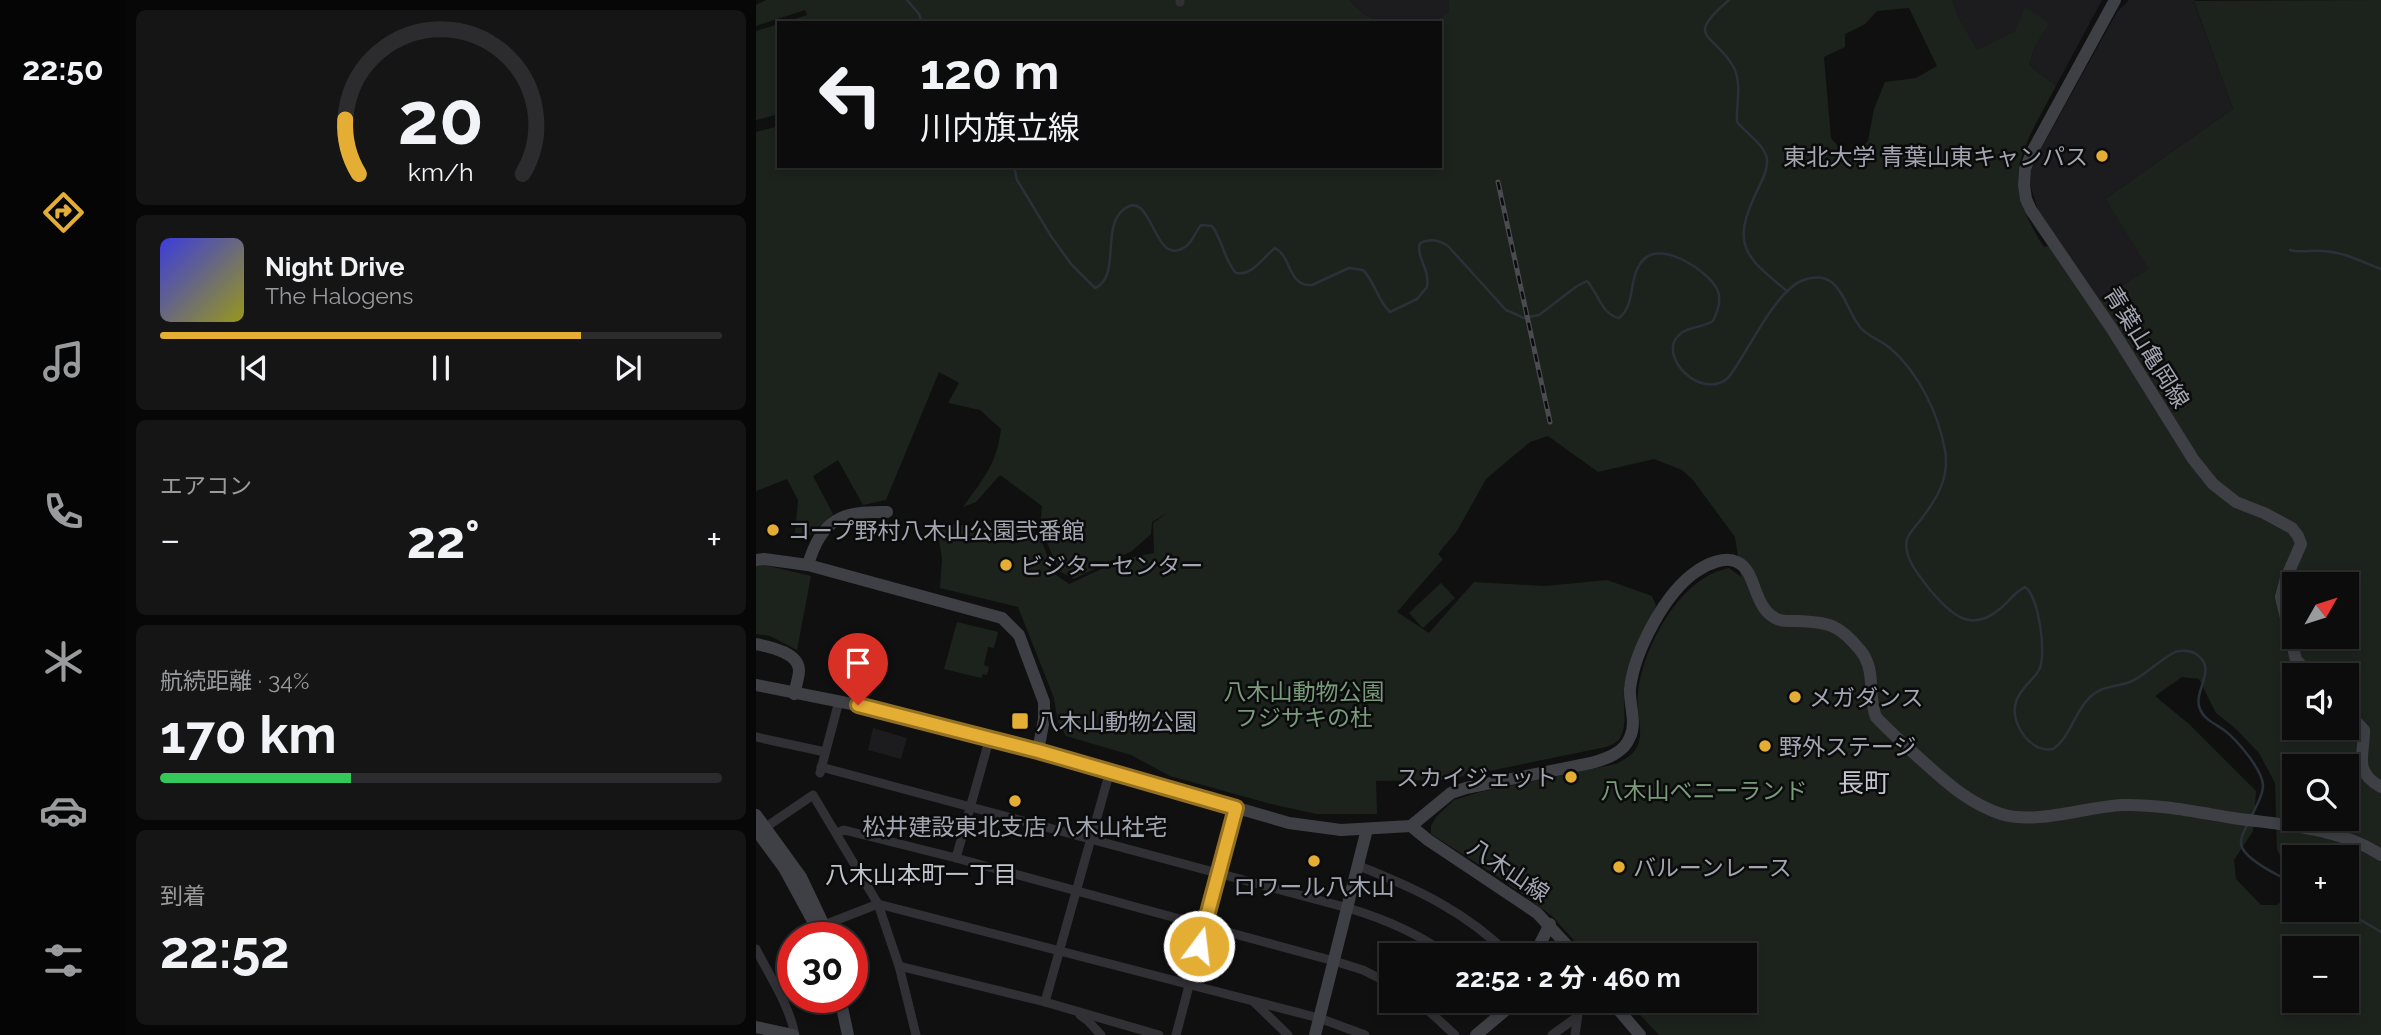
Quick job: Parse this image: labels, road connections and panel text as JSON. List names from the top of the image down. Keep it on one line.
{"streets":{"street":["青葉山亀岡線","八木山線"]},"districts":["長町","八木山本町一丁目"],"parks":["八木山動物公園 フジサキの杜","八木山ベニーランド"],"places":{"other":["東北大学 青葉山東キャンパス","コープ野村八木山公園弐番館","ビジターセンター","メガダンス","野外ステージ","スカイジェット","松井建設東北支店 八木山社宅","ロワール八木山","バルーンレース"],"transit":["八木山動物公園"]},"north":"top right","page":{"tabs":"22:50","turn":["120 m","川内旗立線"],"song":["Night Drive","The Halogens"],"tile":["エアコン",["航続距離 · 34%","170 km"],["到着","22:52"]],"heat":["−","22°","+"],"map_buttons":["+","−"],"limit":"30","trip":"22:52 · 2 分 · 460 m","gauge":["20","km/h"]}}
